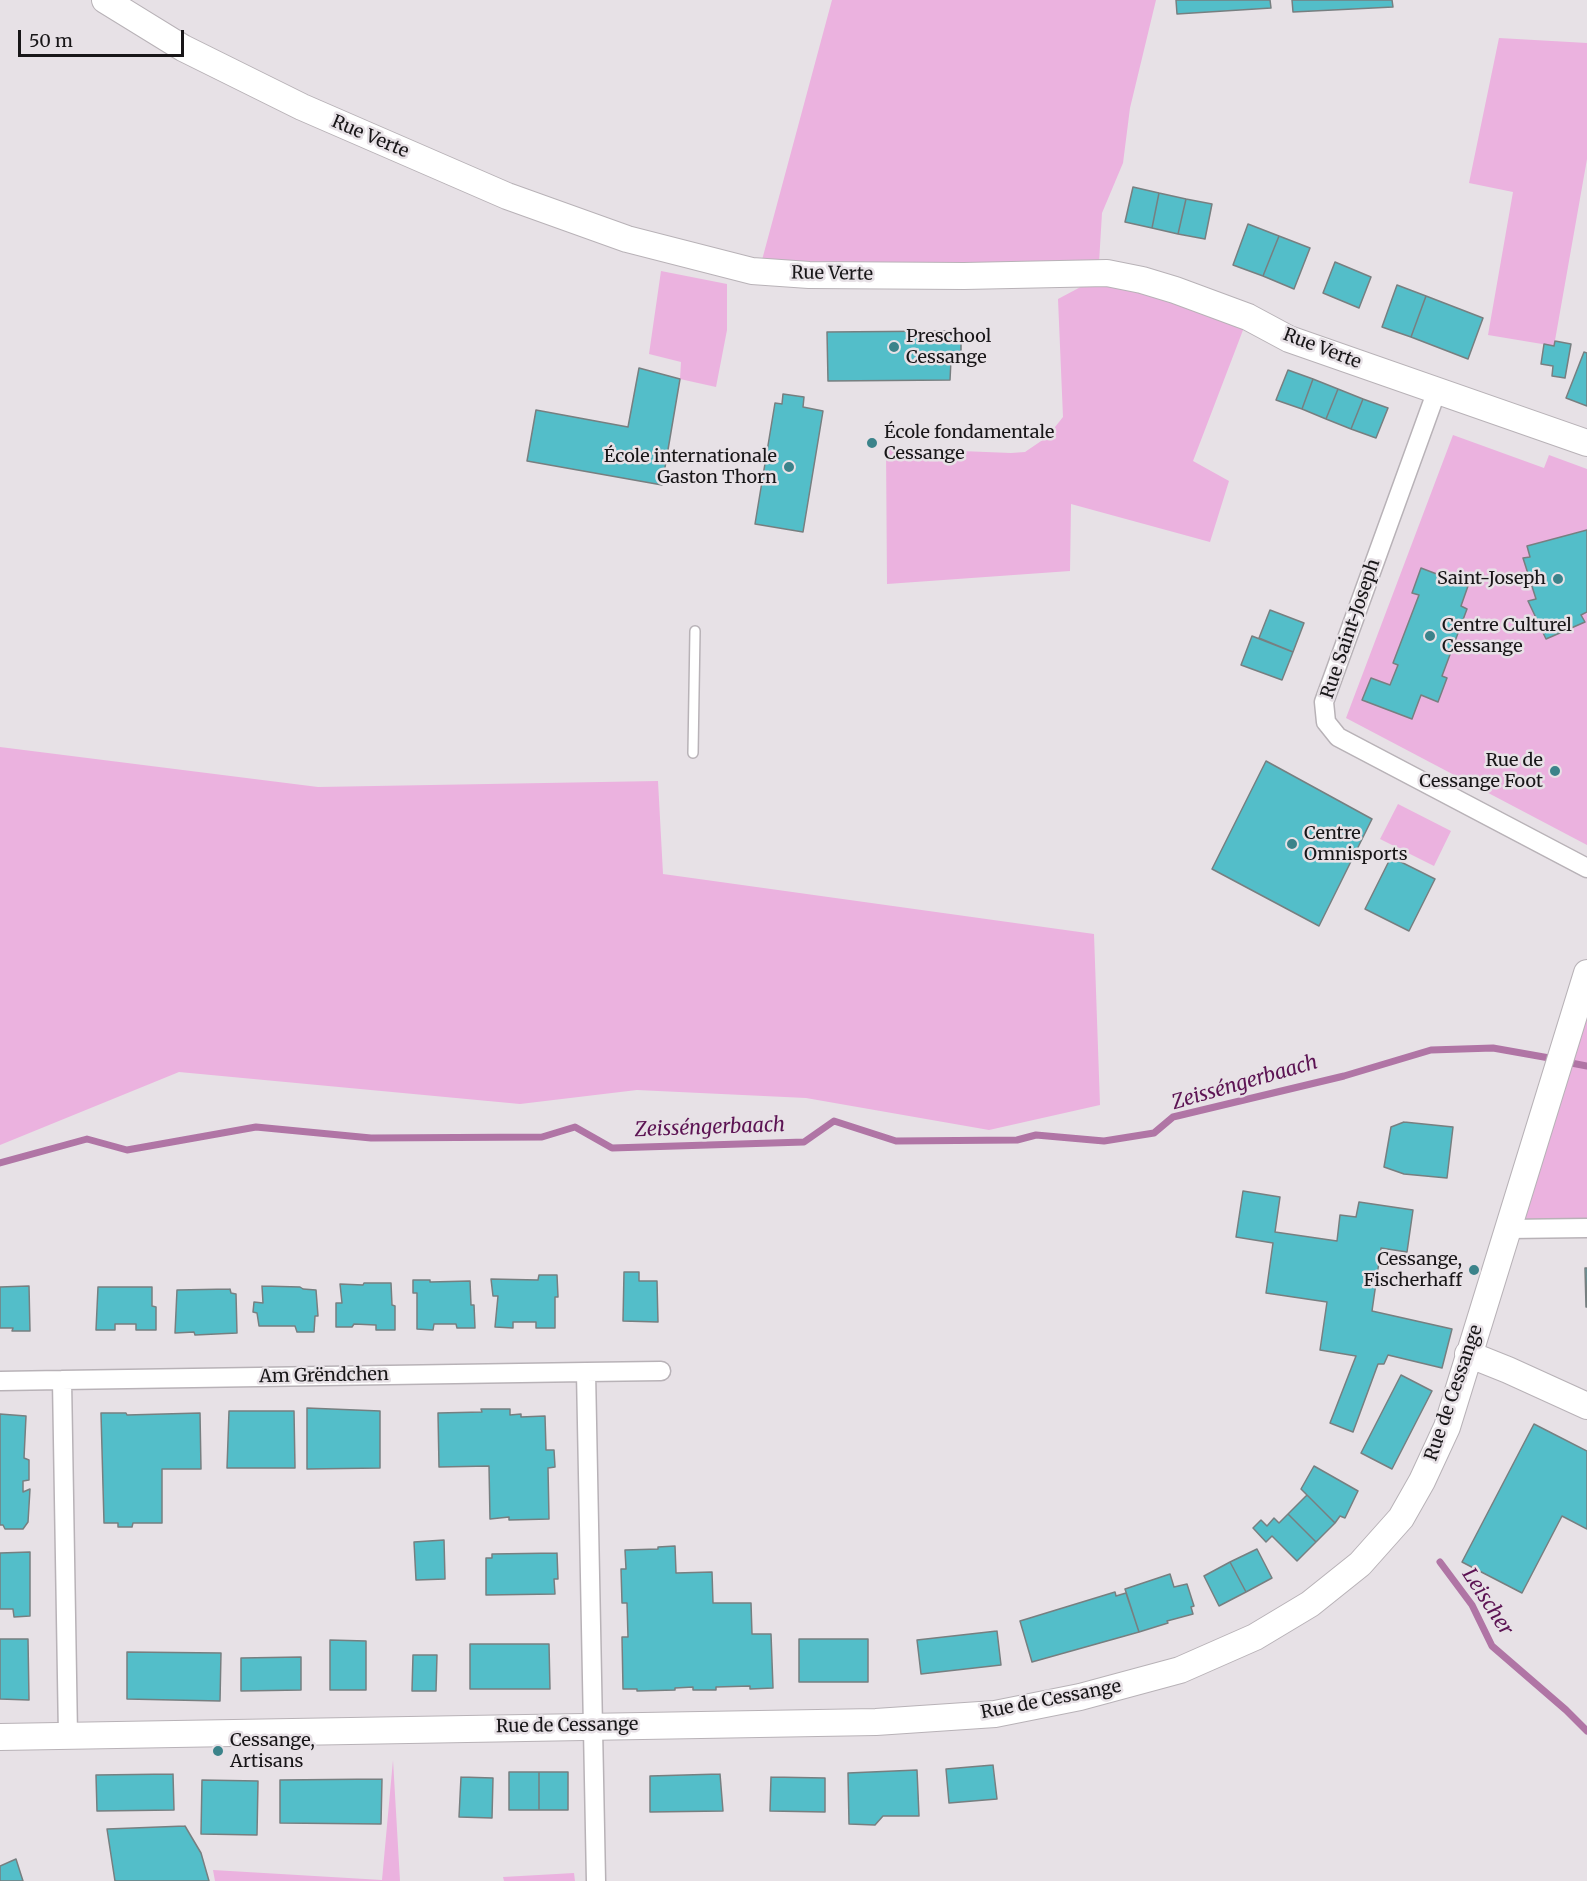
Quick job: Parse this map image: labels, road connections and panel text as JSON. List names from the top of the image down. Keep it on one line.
{"streets":{"main road":["Rue Verte","Rue de Cessange"],"street":["Rue Saint-Joseph","Am Grëndchen"]},"crossings":[["Rue Verte","Rue Saint-Joseph"]],"water":["Zeisséngerbaach","Leischer"],"places":["Preschool Cessange","École fondamentale Cessange","École internationale Gaston Thorn","Saint-Joseph","Centre Culturel Cessange","Rue de Cessange Foot","Centre Omnisports","Cessange, Fischerhaff","Cessange, Artisans"],"scale_bar":"50 m"}
